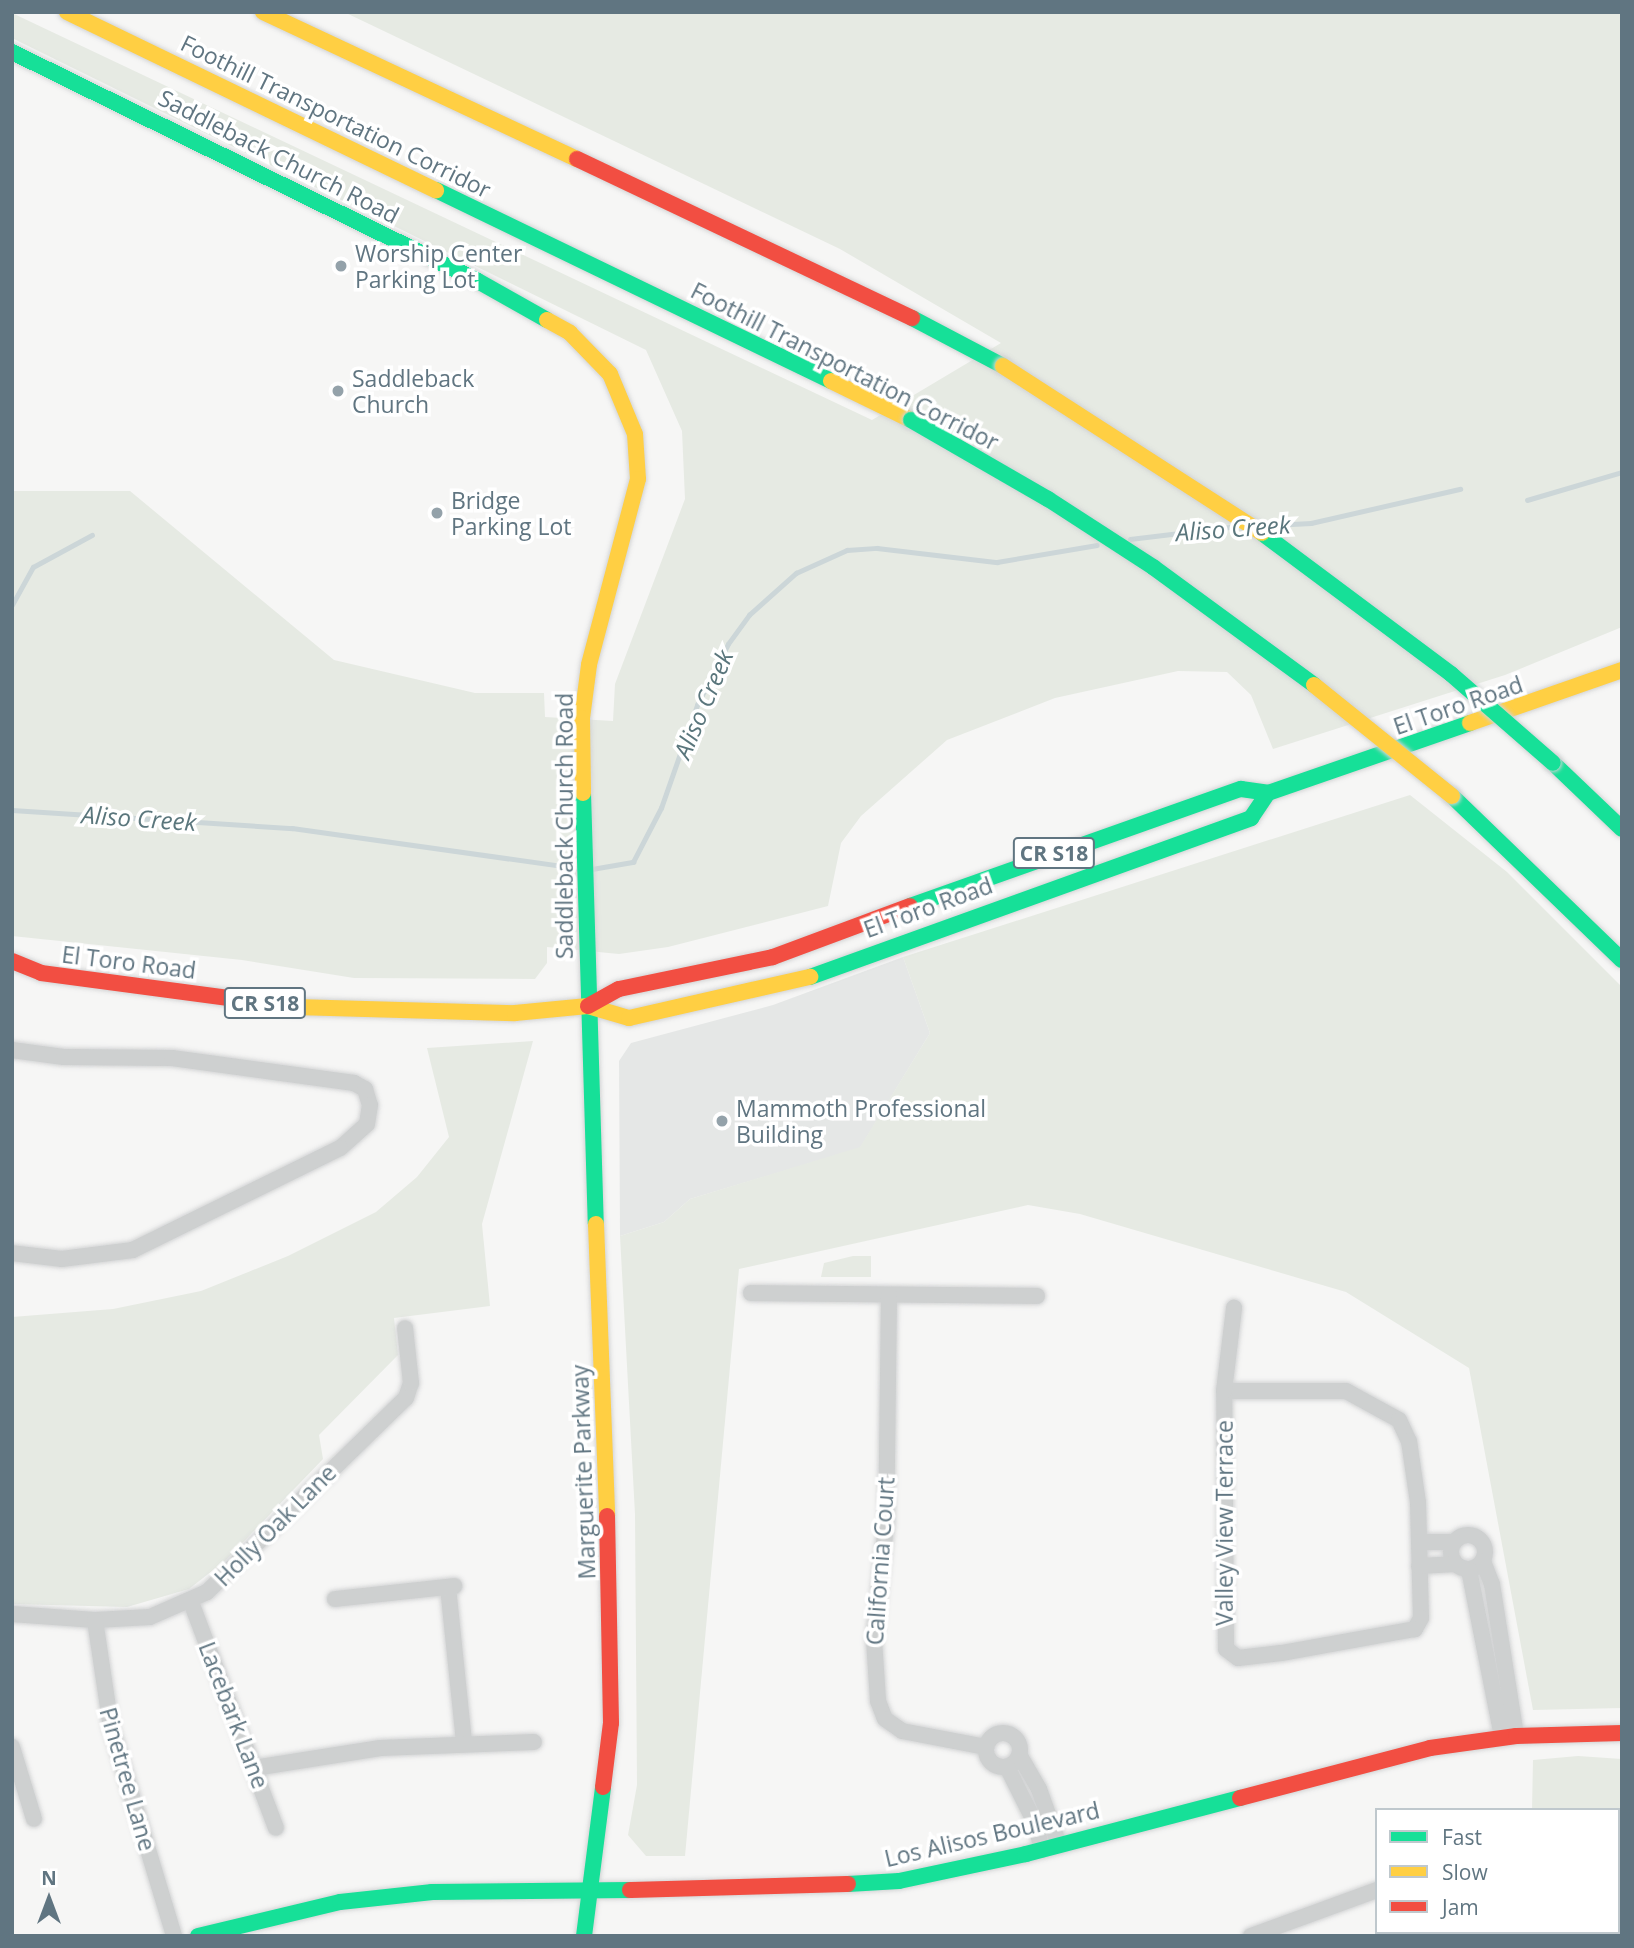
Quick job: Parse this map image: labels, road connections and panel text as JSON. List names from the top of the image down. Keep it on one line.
{"streets":{"main road":["Foothill Transportation Corridor","Saddleback Church Road","El Toro Road","CR S18","Marguerite Parkway","Los Alisos Boulevard"],"street":["Valley View Terrace","Holly Oak Lane","California Court","Lacebark Lane","Pinetree Lane"]},"crossings":[["Saddleback Church Road","El Toro Road"],["Saddleback Church Road","Marguerite Parkway"],["El Toro Road","Marguerite Parkway"],["Marguerite Parkway","Los Alisos Boulevard"],["Holly Oak Lane","Lacebark Lane"],["Holly Oak Lane","Pinetree Lane"],["California Court","Los Alisos Boulevard"]],"water":["Aliso Creek"],"places":["Worship Center Parking Lot","Saddleback Church","Bridge Parking Lot","Mammoth Professional Building"],"legend":["Fast","Slow","Jam"],"north":"top"}
